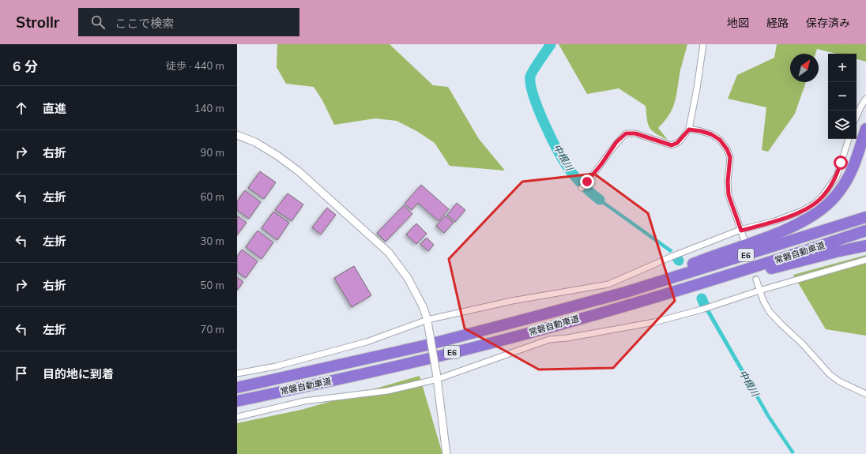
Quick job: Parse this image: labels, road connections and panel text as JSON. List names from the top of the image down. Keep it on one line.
{"streets":{"highway":["常磐自動車道","E6"]},"water":["中根川"],"north":"top right","page":{"header":"Strollr","search":"ここで検索","nav":["地図","経路","保存済み"],"heading":["6 分","徒歩 · 440 m"],"map_buttons":["+","−"],"list":[["直進","140 m"],["右折","90 m"],["左折","60 m"],["左折","30 m"],["右折","50 m"],["左折","70 m"],"目的地に到着"]}}
